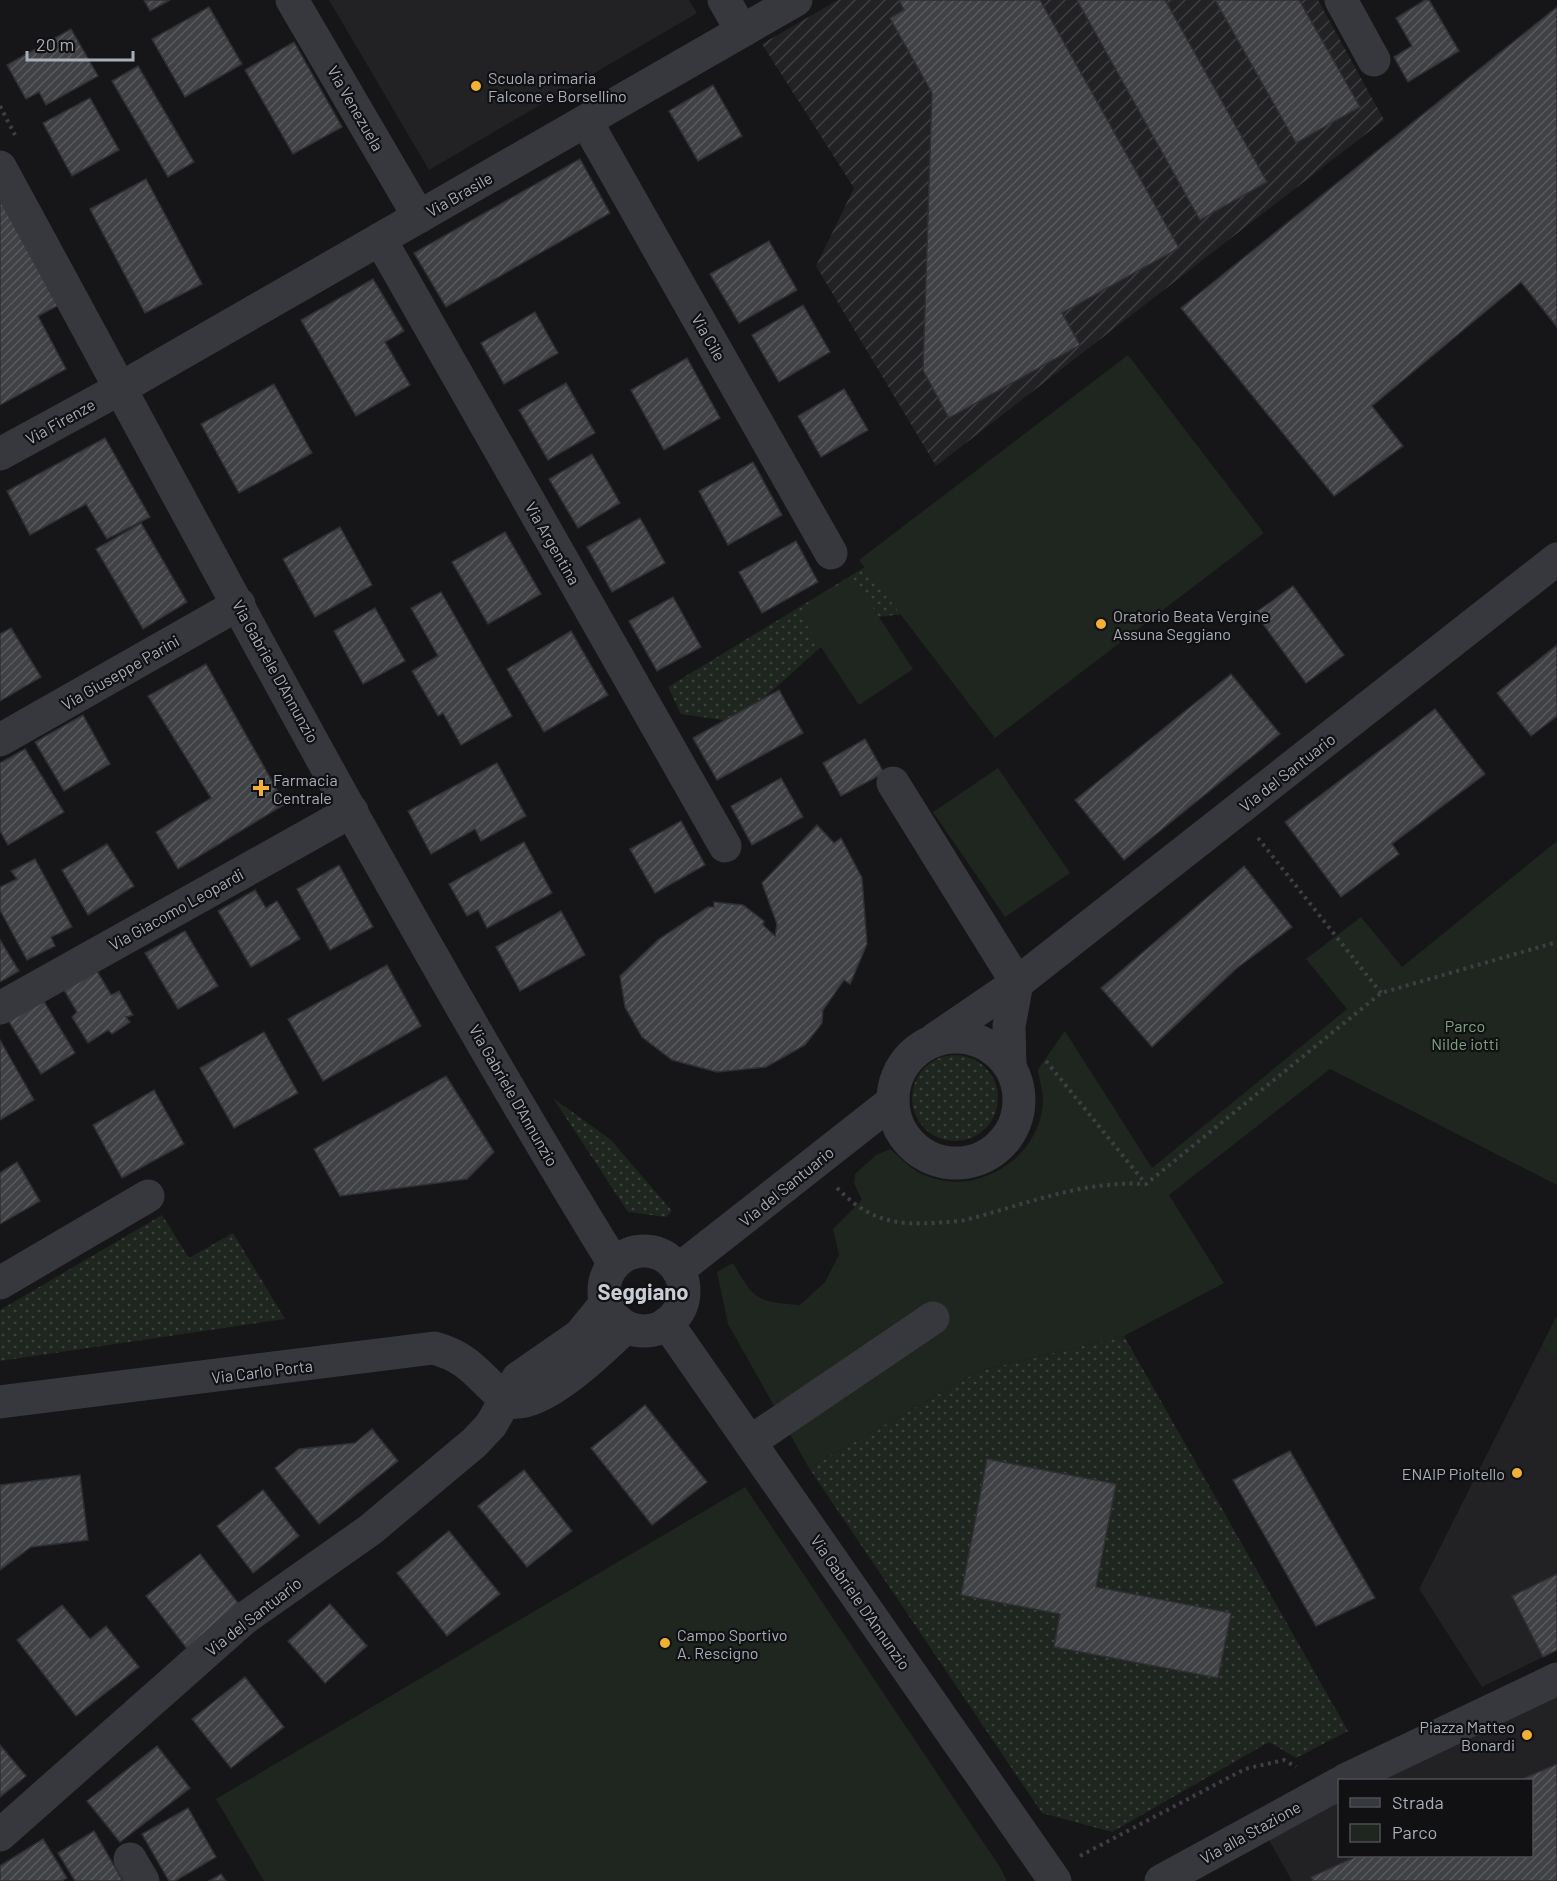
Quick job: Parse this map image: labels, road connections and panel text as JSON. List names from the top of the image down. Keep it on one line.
{"streets":{"street":["Via Venezuela","Via Brasile","Via Cile","Via Firenze","Via Argentina","Via Gabriele D'Annunzio","Via Giuseppe Parini","Via del Santuario","Via Giacomo Leopardi","Via Carlo Porta","Via alla Stazione"]},"crossings":[["Via Venezuela","Via Brasile"],["Via Brasile","Via Cile"],["Via Brasile","Via Firenze"],["Via Brasile","Via Argentina"],["Via Brasile","Via Gabriele D'Annunzio"],["Via Firenze","Via Gabriele D'Annunzio"],["Via Gabriele D'Annunzio","Via Giuseppe Parini"],["Via Gabriele D'Annunzio","Via del Santuario"],["Via Gabriele D'Annunzio","Via Giacomo Leopardi"],["Via del Santuario","Via Carlo Porta"]],"districts":["Seggiano"],"parks":["Parco Nilde iotti"],"places":{"other":["Scuola primaria Falcone e Borsellino","Oratorio Beata Vergine Assuna Seggiano","ENAIP Pioltello","Campo Sportivo A. Rescigno","Piazza Matteo Bonardi"],"health":["Farmacia Centrale"]},"legend":["Strada","Parco"],"scale_bar":"20 m"}
